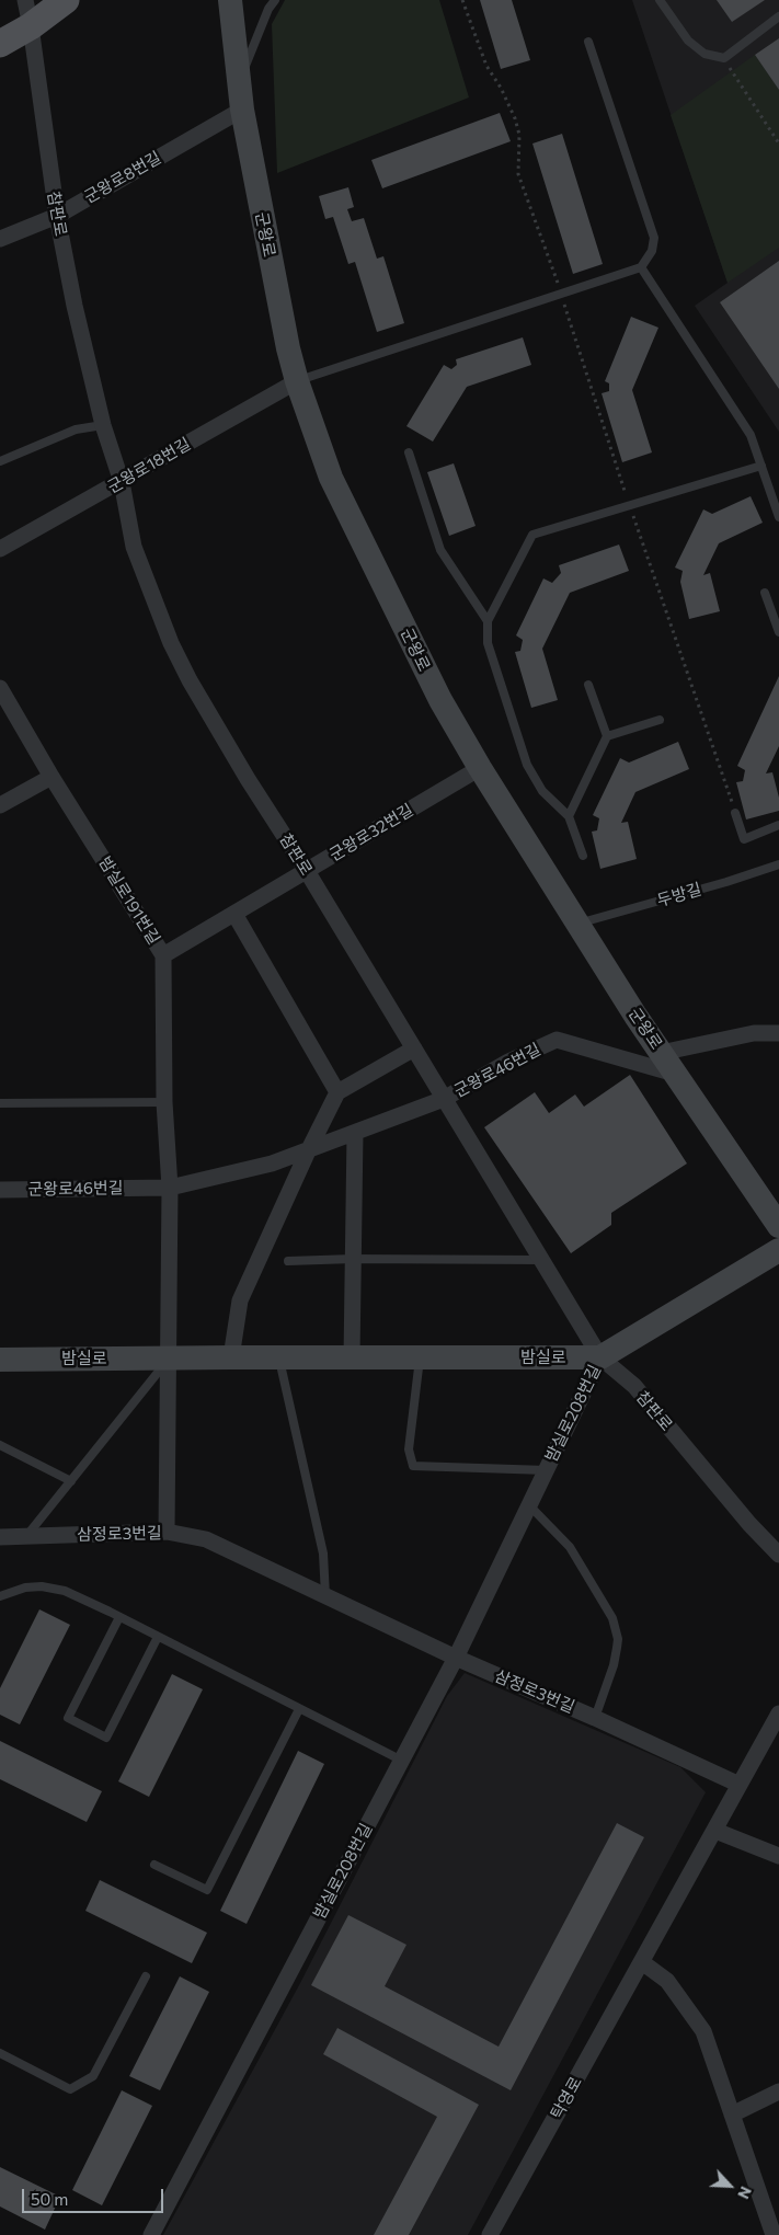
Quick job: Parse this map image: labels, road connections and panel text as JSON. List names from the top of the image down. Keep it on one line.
{"streets":{"main road":["군왕로","밤실로"],"street":["군왕로8번길","참판로","군왕로18번길","군왕로32번길","밤실로191번길","군왕로46번길","밤실로208번길","삼정로3번길","탁영로"],"lane":["두방길"]},"crossings":[["군왕로8번길","참판로"],["군왕로8번길","군왕로"],["참판로","군왕로18번길"],["참판로","군왕로32번길"],["참판로","군왕로46번길"],["참판로","밤실로"],["참판로","밤실로208번길"],["군왕로","군왕로18번길"],["군왕로","군왕로32번길"],["군왕로","두방길"],["군왕로","군왕로46번길"],["군왕로32번길","밤실로191번길"],["밤실로191번길","군왕로46번길"],["밤실로191번길","밤실로"],["밤실로","밤실로208번길"],["밤실로208번길","삼정로3번길"],["삼정로3번길","탁영로"]],"scale_bar":"50 m","north":"bottom right"}
